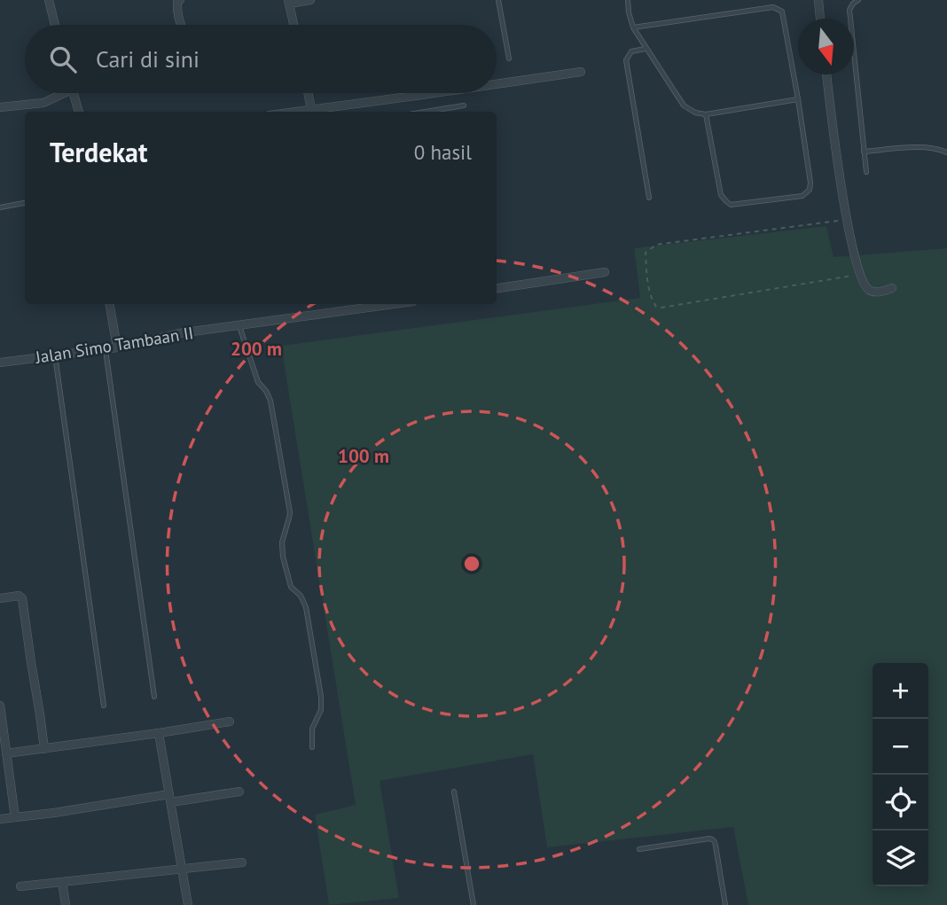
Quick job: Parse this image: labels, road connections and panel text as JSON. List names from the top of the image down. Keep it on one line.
{"streets":{"street":["Jalan Simo Tambaan II"]},"north":"bottom","page":{"search":"Cari di sini","heading":["Terdekat","0 hasil"],"map_buttons":["+","−"]},"rings":["200 m","100 m"]}
